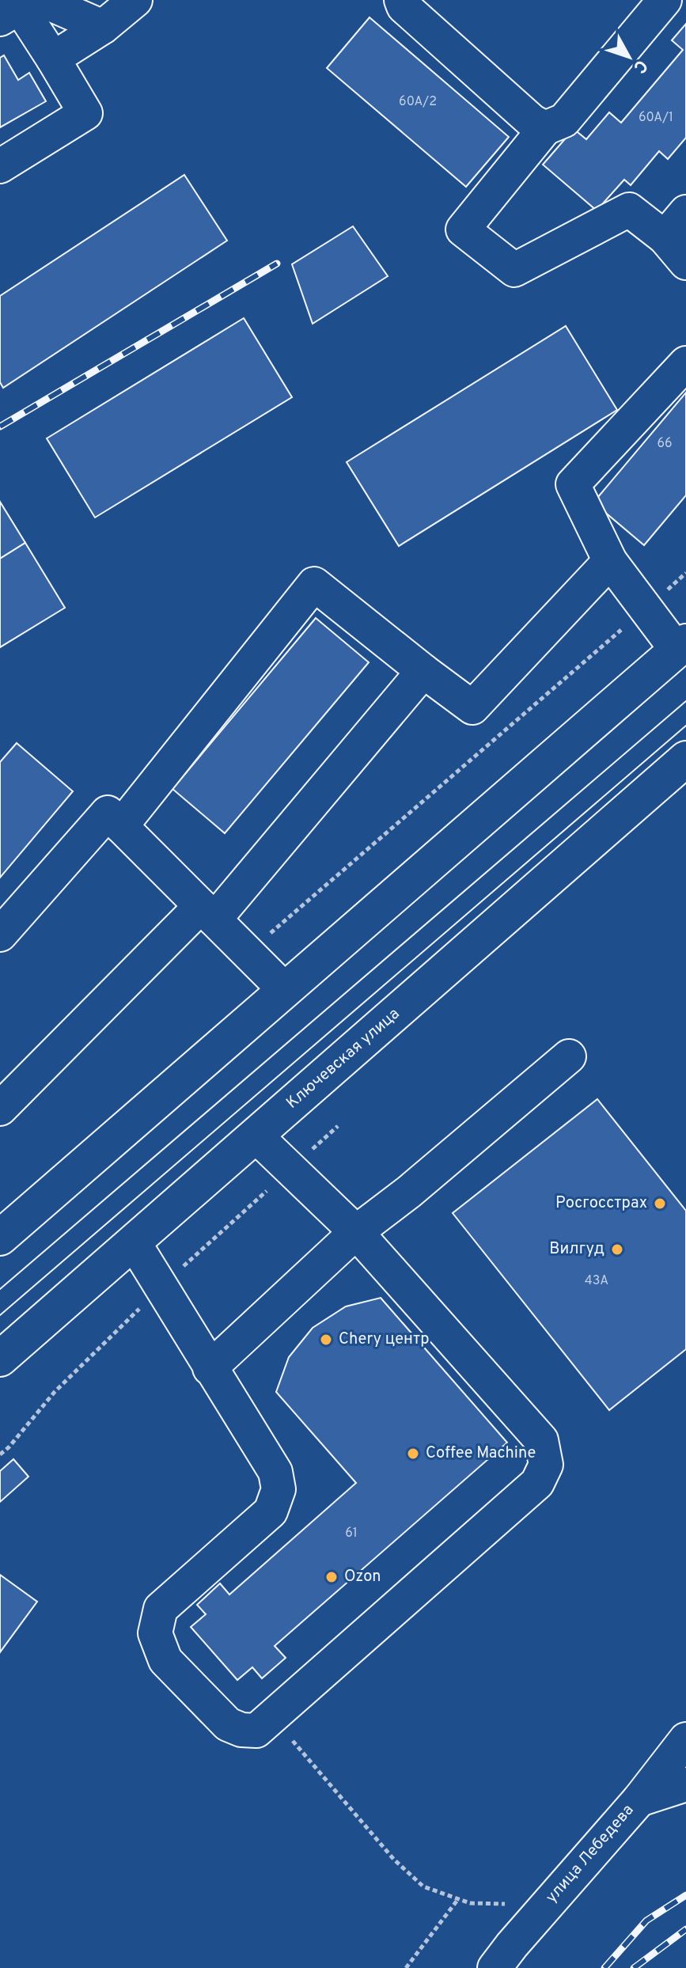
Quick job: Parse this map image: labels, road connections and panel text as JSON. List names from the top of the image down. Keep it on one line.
{"streets":{"main road":["Ключевская улица"],"street":["улица Лебедева"]},"places":["Росгосстрах","Вилгуд","Chery центр","Coffee Machine","Ozon"],"house_numbers":["60А/2","60А/1","66","43А","61"],"north":"bottom right"}
